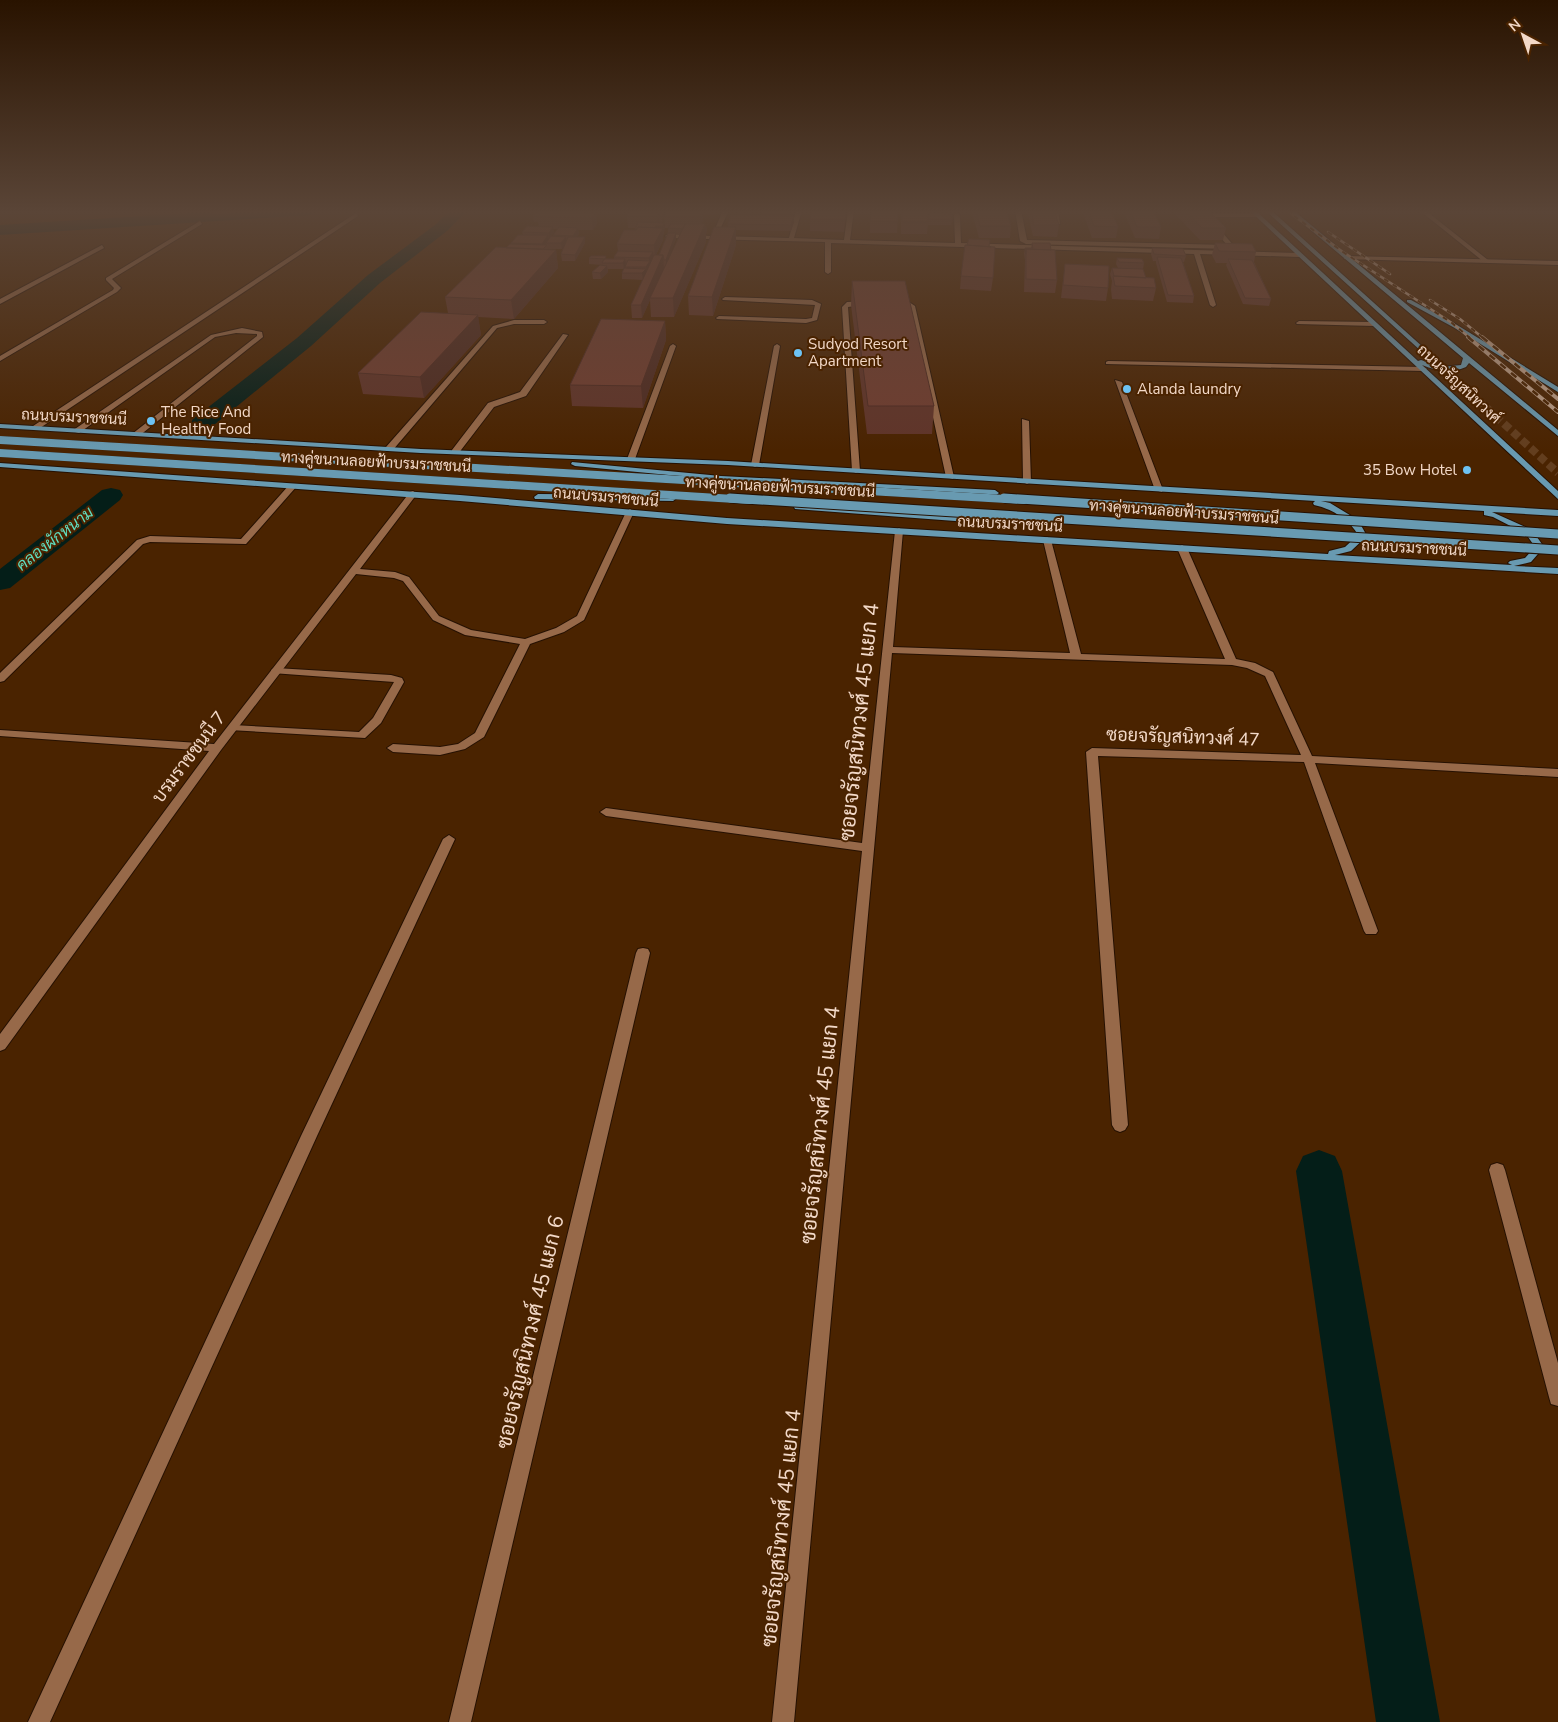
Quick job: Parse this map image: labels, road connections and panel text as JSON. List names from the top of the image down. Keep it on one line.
{"streets":{"main road":["ถนนจรัญสนิทวงศ์","ถนนบรมราชชนนี","ทางคู่ขนานลอยฟ้าบรมราชชนนี"],"street":["ซอยจรัญสนิทวงศ์ 45 แยก 4","ซอยจรัญสนิทวงศ์ 47","บรมราชชนนี 7","ซอยจรัญสนิทวงศ์ 45 แยก 6"]},"crossings":[["ถนนบรมราชชนนี","ซอยจรัญสนิทวงศ์ 45 แยก 4"],["ถนนบรมราชชนนี","บรมราชชนนี 7"]],"water":["คลองผักหนาม"],"places":["Sudyod Resort Apartment","Alanda laundry","The Rice And Healthy Food","35 Bow Hotel"],"north":"top left"}
